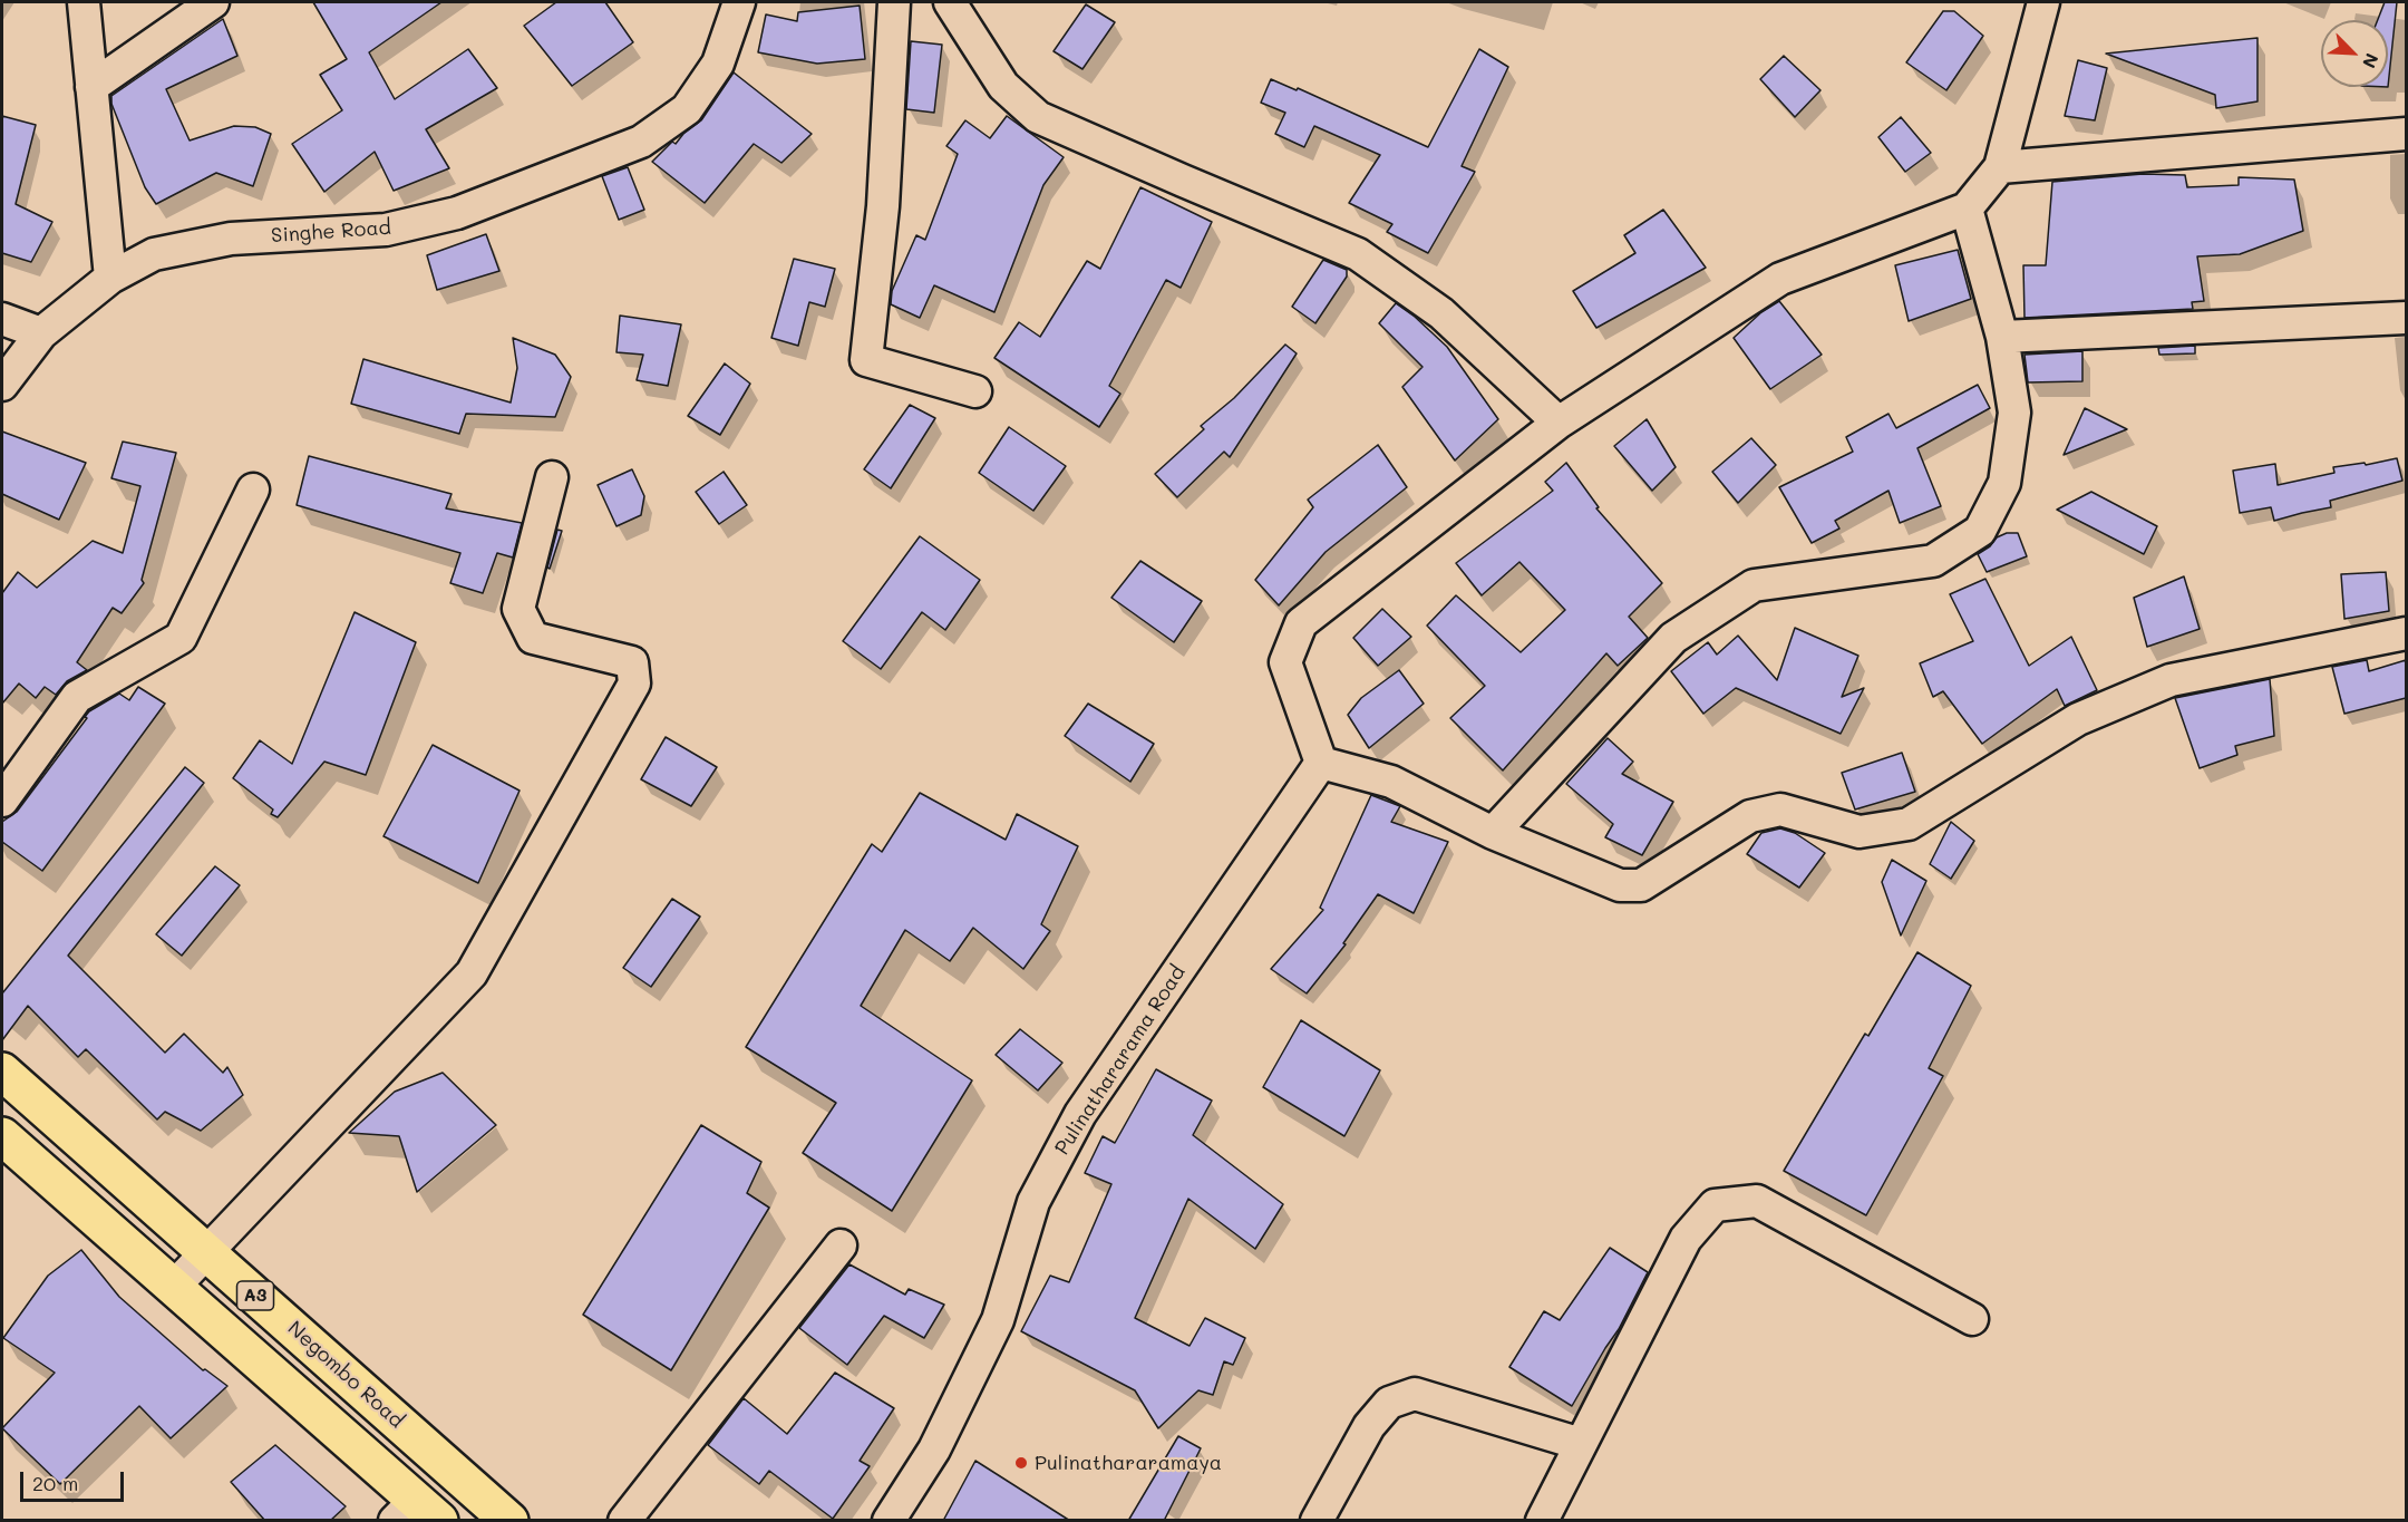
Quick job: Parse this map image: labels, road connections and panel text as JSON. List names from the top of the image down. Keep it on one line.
{"streets":{"highway":["A3","Negombo Road"],"street":["Singhe Road","Pulinathararama Road"]},"places":["Pulinathararamaya"],"scale_bar":"20 m","north":"bottom right"}
